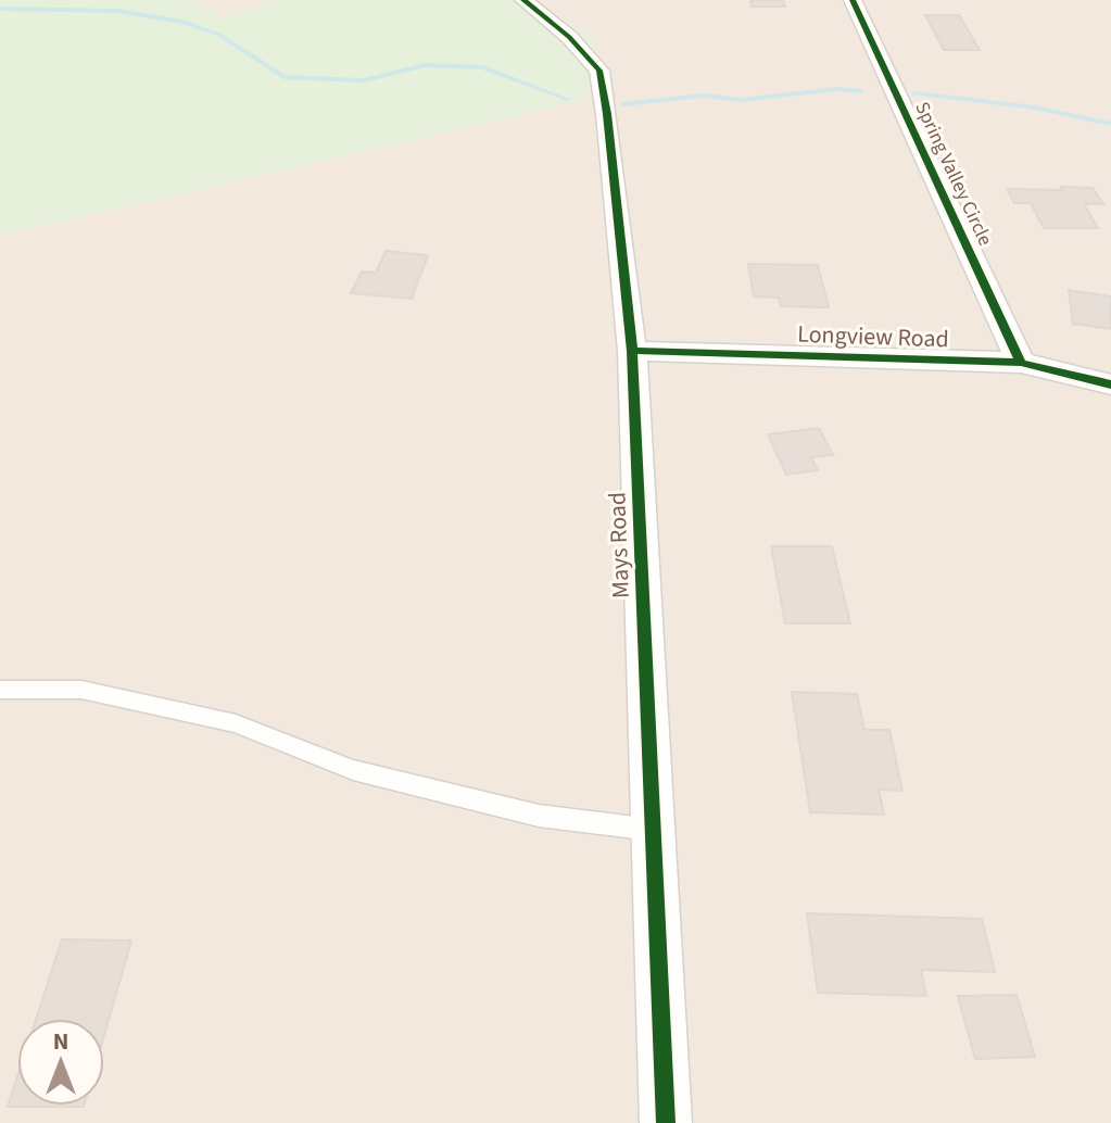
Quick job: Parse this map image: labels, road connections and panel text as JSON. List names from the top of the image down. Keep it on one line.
{"streets":{"street":["Spring Valley Circle","Longview Road","Mays Road"]},"crossings":[["Spring Valley Circle","Longview Road"],["Longview Road","Mays Road"]],"north":"top"}
